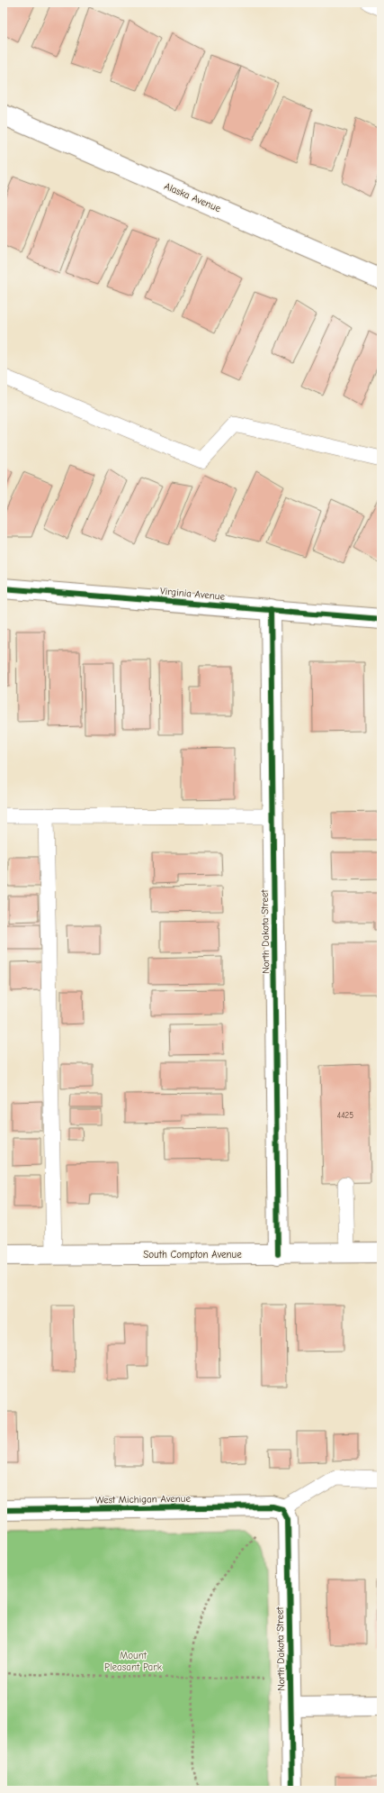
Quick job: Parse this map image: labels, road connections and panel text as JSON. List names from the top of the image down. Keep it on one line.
{"streets":{"street":["Alaska Avenue","Virginia Avenue","North Dakota Street","South Compton Avenue","West Michigan Avenue"]},"crossings":[["Virginia Avenue","North Dakota Street"],["North Dakota Street","South Compton Avenue"],["North Dakota Street","West Michigan Avenue"]],"parks":["Mount Pleasant Park"],"house_numbers":["4425"]}
